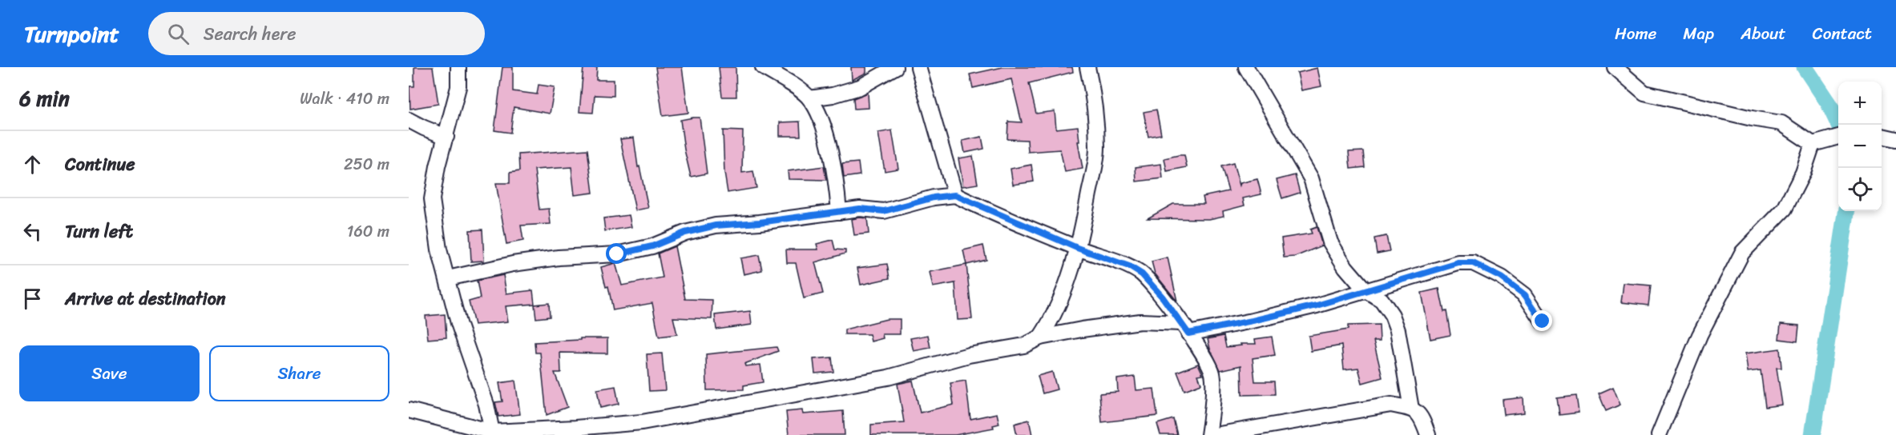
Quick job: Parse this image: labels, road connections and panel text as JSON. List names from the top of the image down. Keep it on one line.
{"page":{"header":"Turnpoint","search":"Search here","nav":["Home","Map","About","Contact"],"heading":["6 min","Walk · 410 m"],"map_buttons":["+","−"],"list":[["Continue","250 m"],["Turn left","160 m"],"Arrive at destination"],"buttons":["Save","Share"]}}
